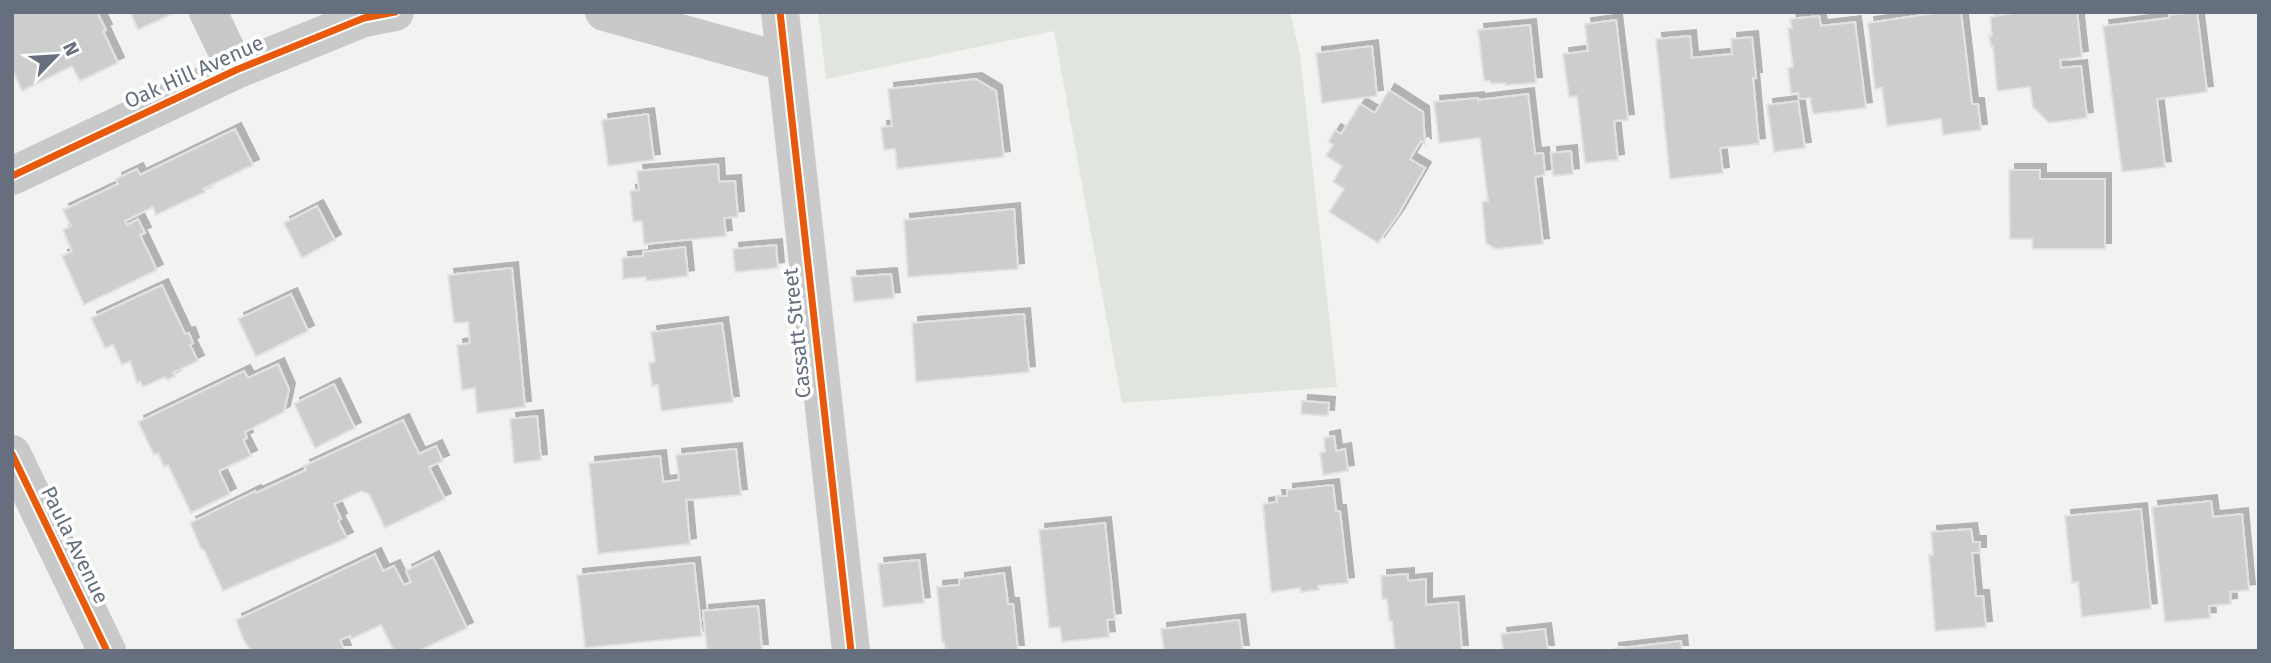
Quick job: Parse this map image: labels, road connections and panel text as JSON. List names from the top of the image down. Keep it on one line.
{"streets":{"street":["Oak Hill Avenue","Cassatt Street","Paula Avenue"]},"north":"top right"}
